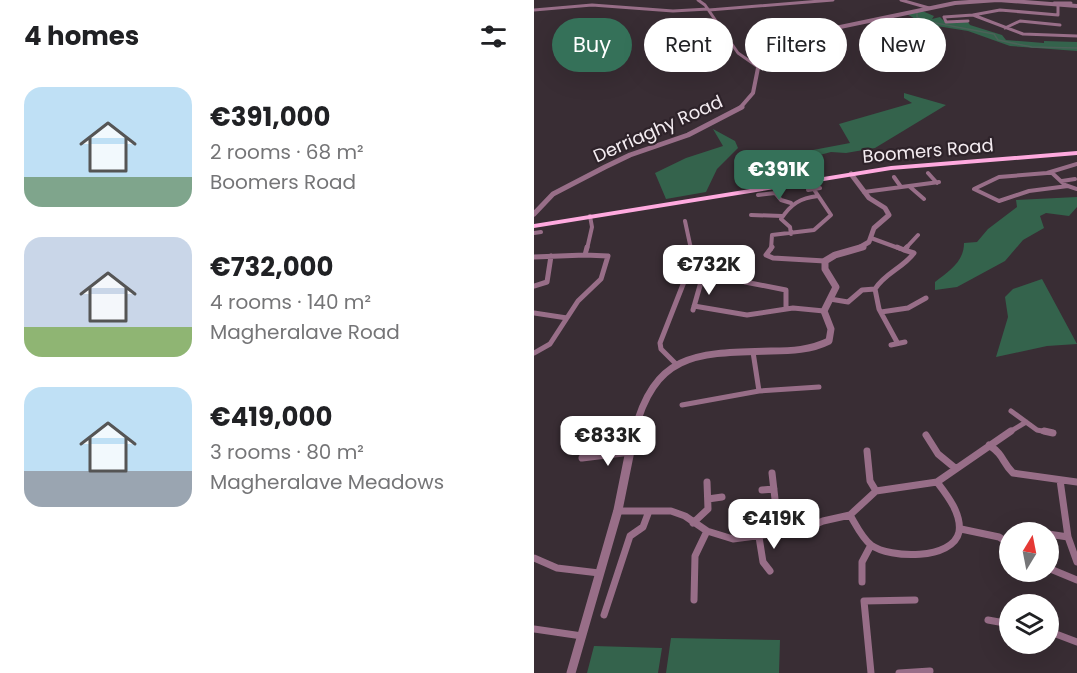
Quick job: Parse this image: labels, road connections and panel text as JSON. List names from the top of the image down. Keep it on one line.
{"streets":{"main road":["Boomers Road"],"street":["Derriaghy Road"]},"north":"top","page":{"heading":"4 homes","chip":["Buy","Rent","Filters","New"],"list":[{"name":"€391,000","note":"2 rooms · 68 m² · Boomers Road"},{"name":"€732,000","note":"4 rooms · 140 m² · Magheralave Road"},{"name":"€419,000","note":"3 rooms · 80 m² · Magheralave Meadows"}],"price":["€391K","€732K","€833K","€419K"]}}
